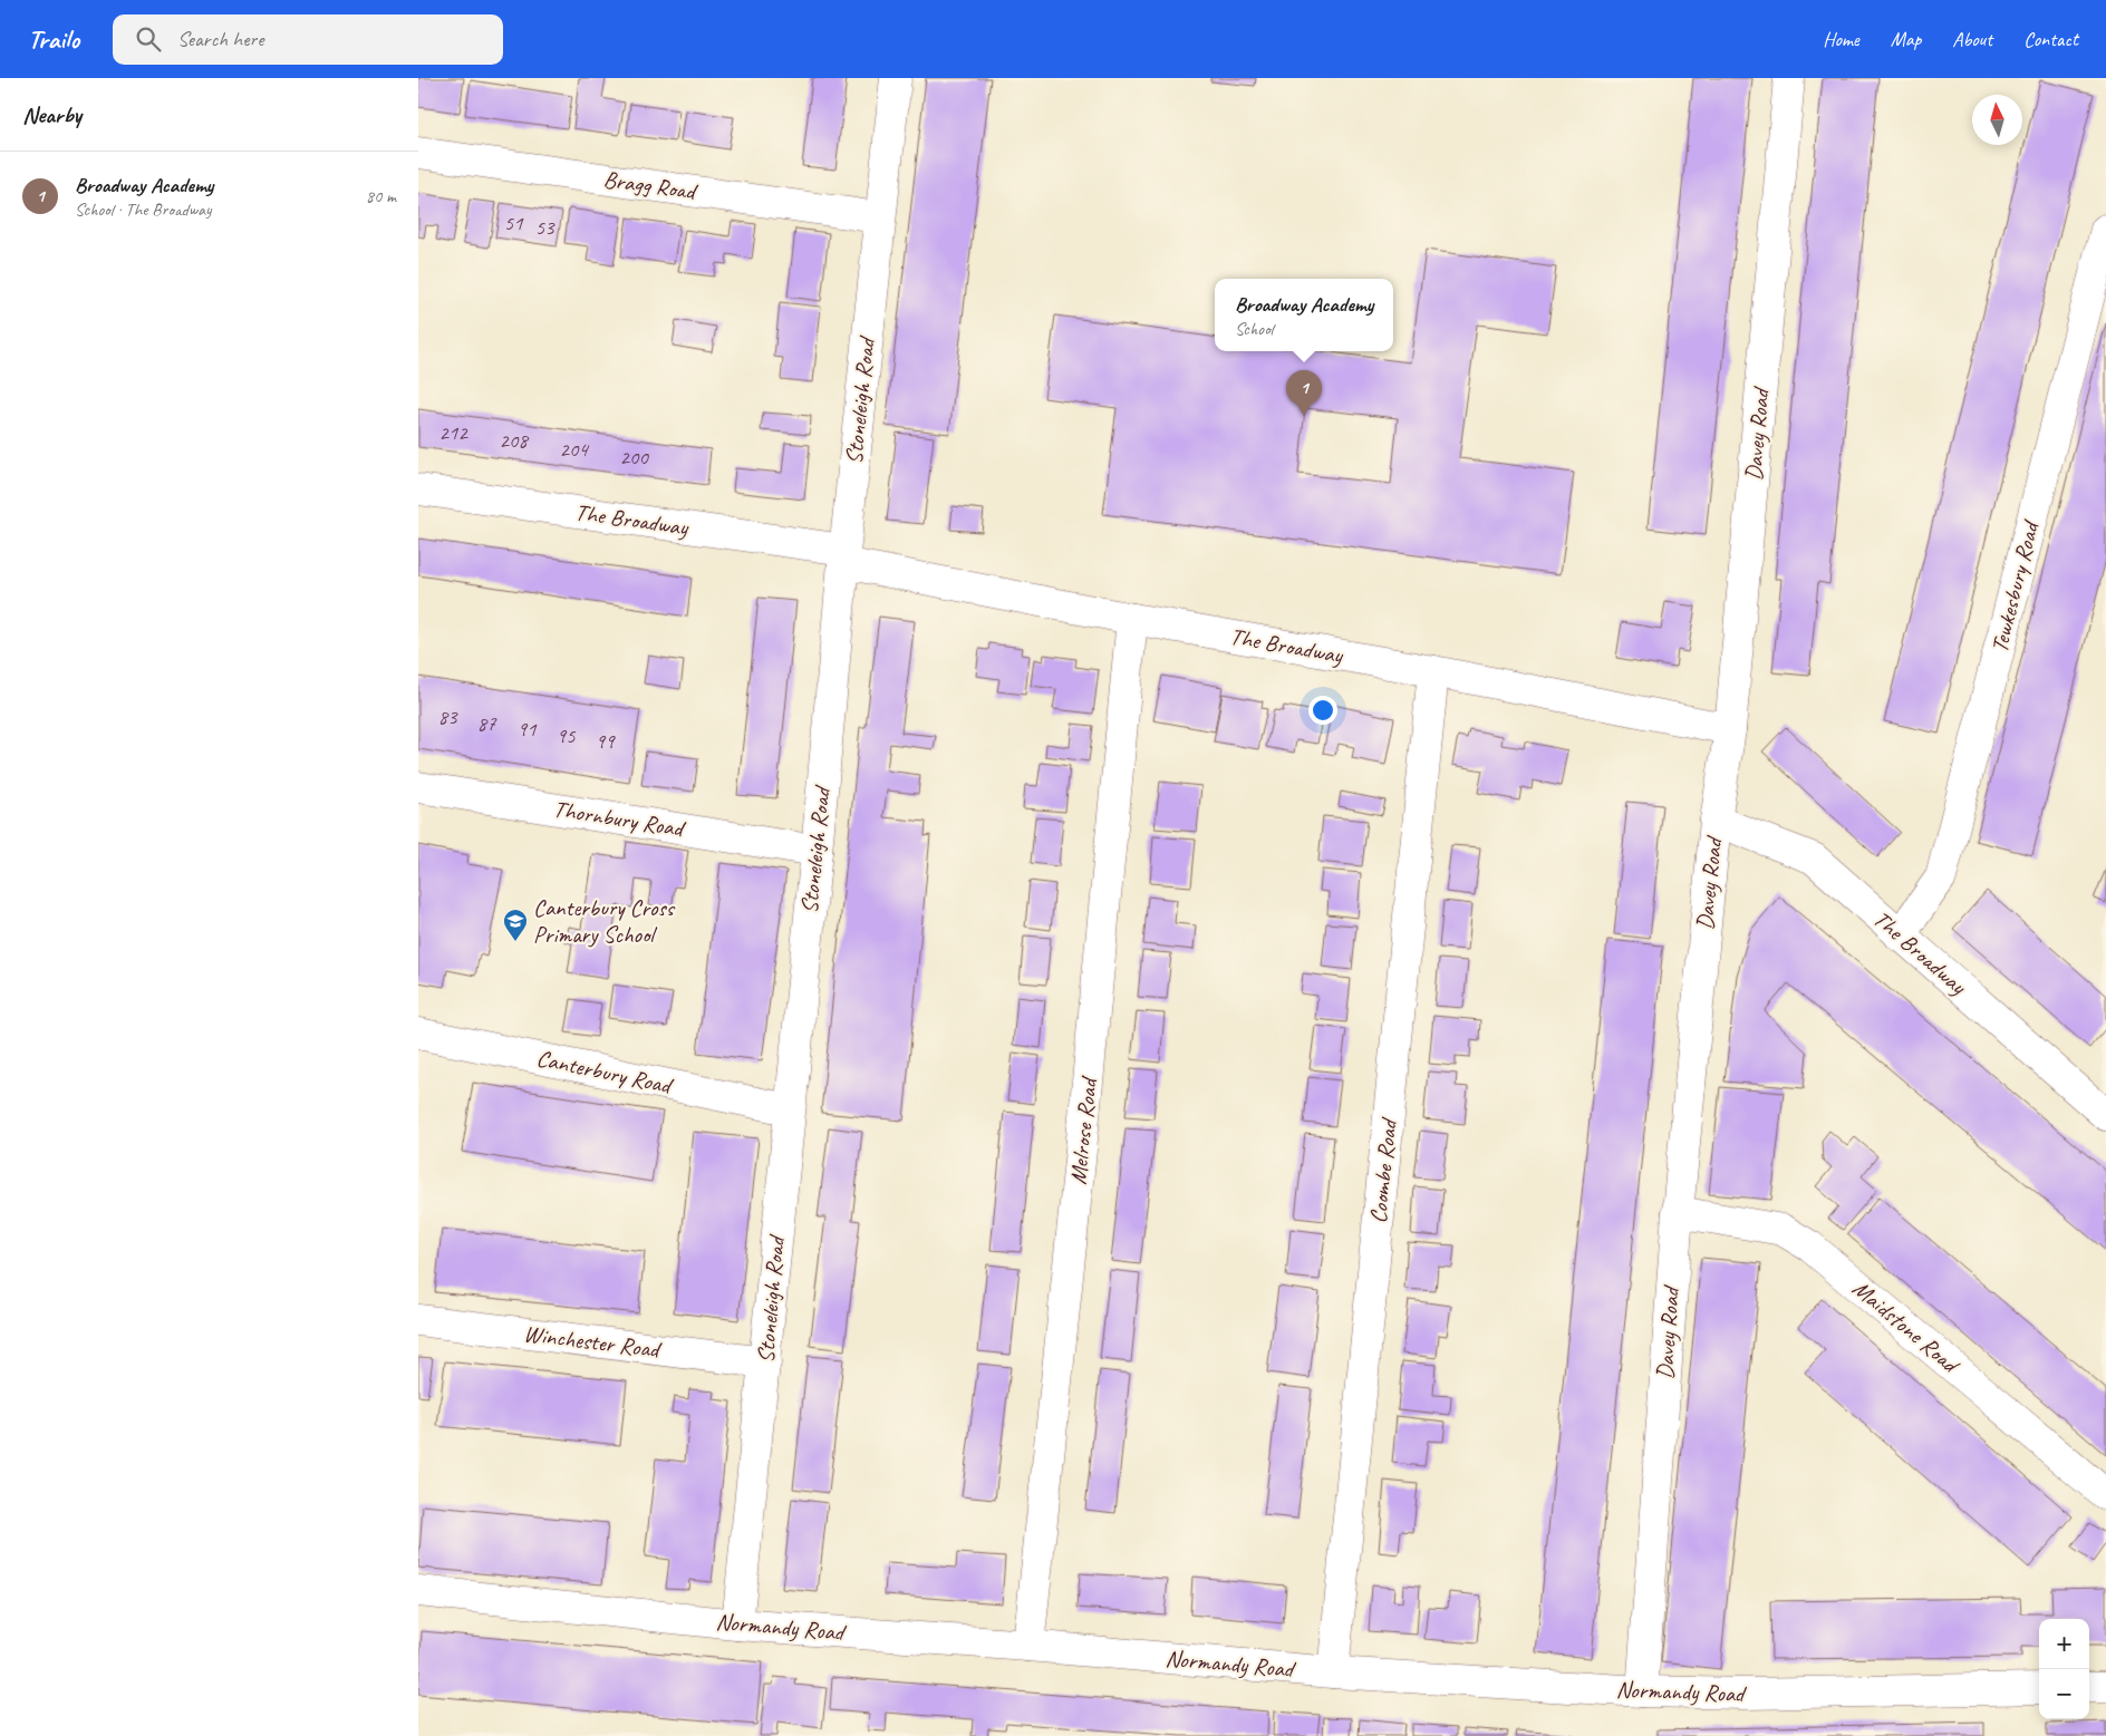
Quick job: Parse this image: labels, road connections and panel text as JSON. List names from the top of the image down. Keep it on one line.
{"streets":{"street":["Bragg Road","Stoneleigh Road","Davey Road","The Broadway","Tewkesbury Road","Thornbury Road","Canterbury Road","Melrose Road","Coombe Road","Maidstone Road","Winchester Road","Normandy Road"]},"crossings":[["Bragg Road","Stoneleigh Road"],["Stoneleigh Road","The Broadway"],["Stoneleigh Road","Thornbury Road"],["Stoneleigh Road","Canterbury Road"],["Stoneleigh Road","Winchester Road"],["Stoneleigh Road","Normandy Road"],["Davey Road","The Broadway"],["Davey Road","Maidstone Road"],["Davey Road","Normandy Road"],["The Broadway","Tewkesbury Road"],["The Broadway","Melrose Road"],["The Broadway","Coombe Road"],["Melrose Road","Normandy Road"],["Coombe Road","Normandy Road"]],"places":{"school or university":["Canterbury Cross Primary School"]},"house_numbers":["51","53","212","208","204","200","83","87","91","95","99"],"north":"top","page":{"header":"Trailo","search":"Search here","nav":["Home","Map","About","Contact"],"heading":"Nearby","list":[{"mark":"1","name":"Broadway Academy","note":"School · The Broadway","value":"80 m"}],"popup":["Broadway Academy","School"],"pins":"1","map_buttons":["+","−"]}}
